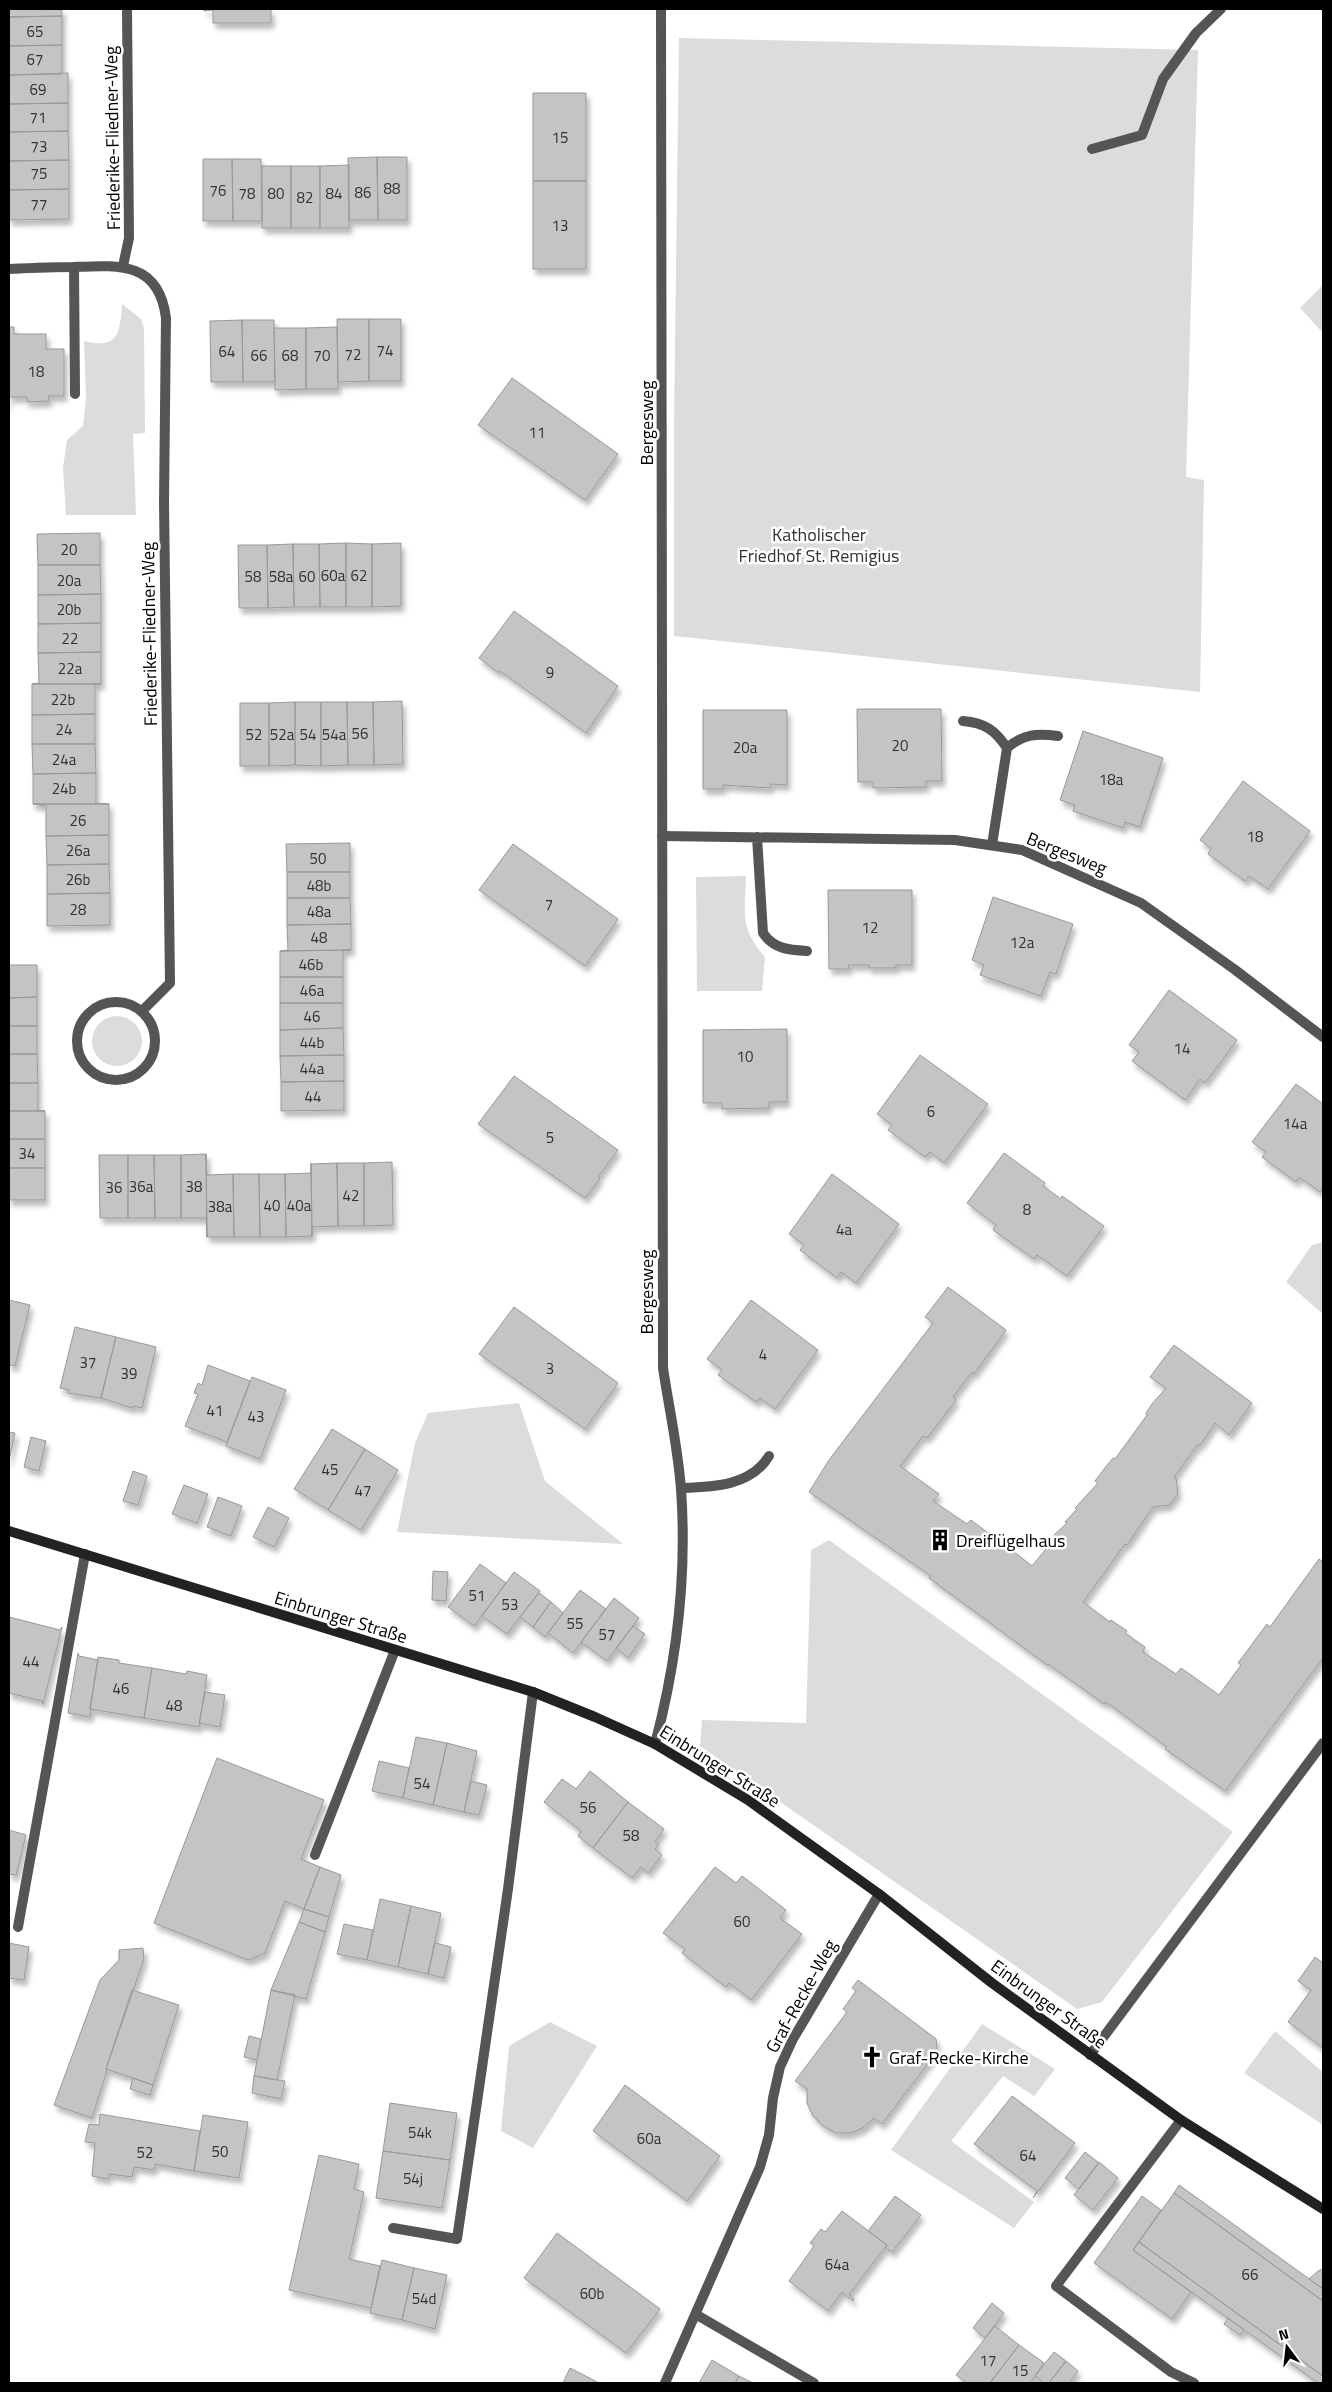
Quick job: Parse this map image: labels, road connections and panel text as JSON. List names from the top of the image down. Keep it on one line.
{"streets":{"street":["Friederike-Fliedner-Weg","Bergesweg","Einbrunger Straße","Graf-Recke-Weg"]},"crossings":[["Bergesweg","Einbrunger Straße"],["Einbrunger Straße","Graf-Recke-Weg"]],"parks":["Katholischer Friedhof St. Remigius"],"places":{"building":["Dreiflügelhaus"],"church":["Graf-Recke-Kirche"]},"house_numbers":["65","67","69","71","15","73","75","88","76","86","78","80","84","82","77","13","74","64","72","66","68","70","18","11","20","60a","62","58","58a","60","20a","20b","22","22a","9","22b","24","56","52","52a","54","54a","20","20a","24a","18a","24b","26","18","26a","50","26b","48b","7","28","48a","12","48","12a","46b","46a","46","44b","14","10","44a","44","6","14a","5","34","36a","38","36","42","40","40a","38a","8","4a","4","37","3","39","41","43","45","47","51","53","55","57","44","46","48","54","56","58","60","54k","60a","50","52","64","54j","64a","66","60b","54d","17","15"],"north":"top"}
